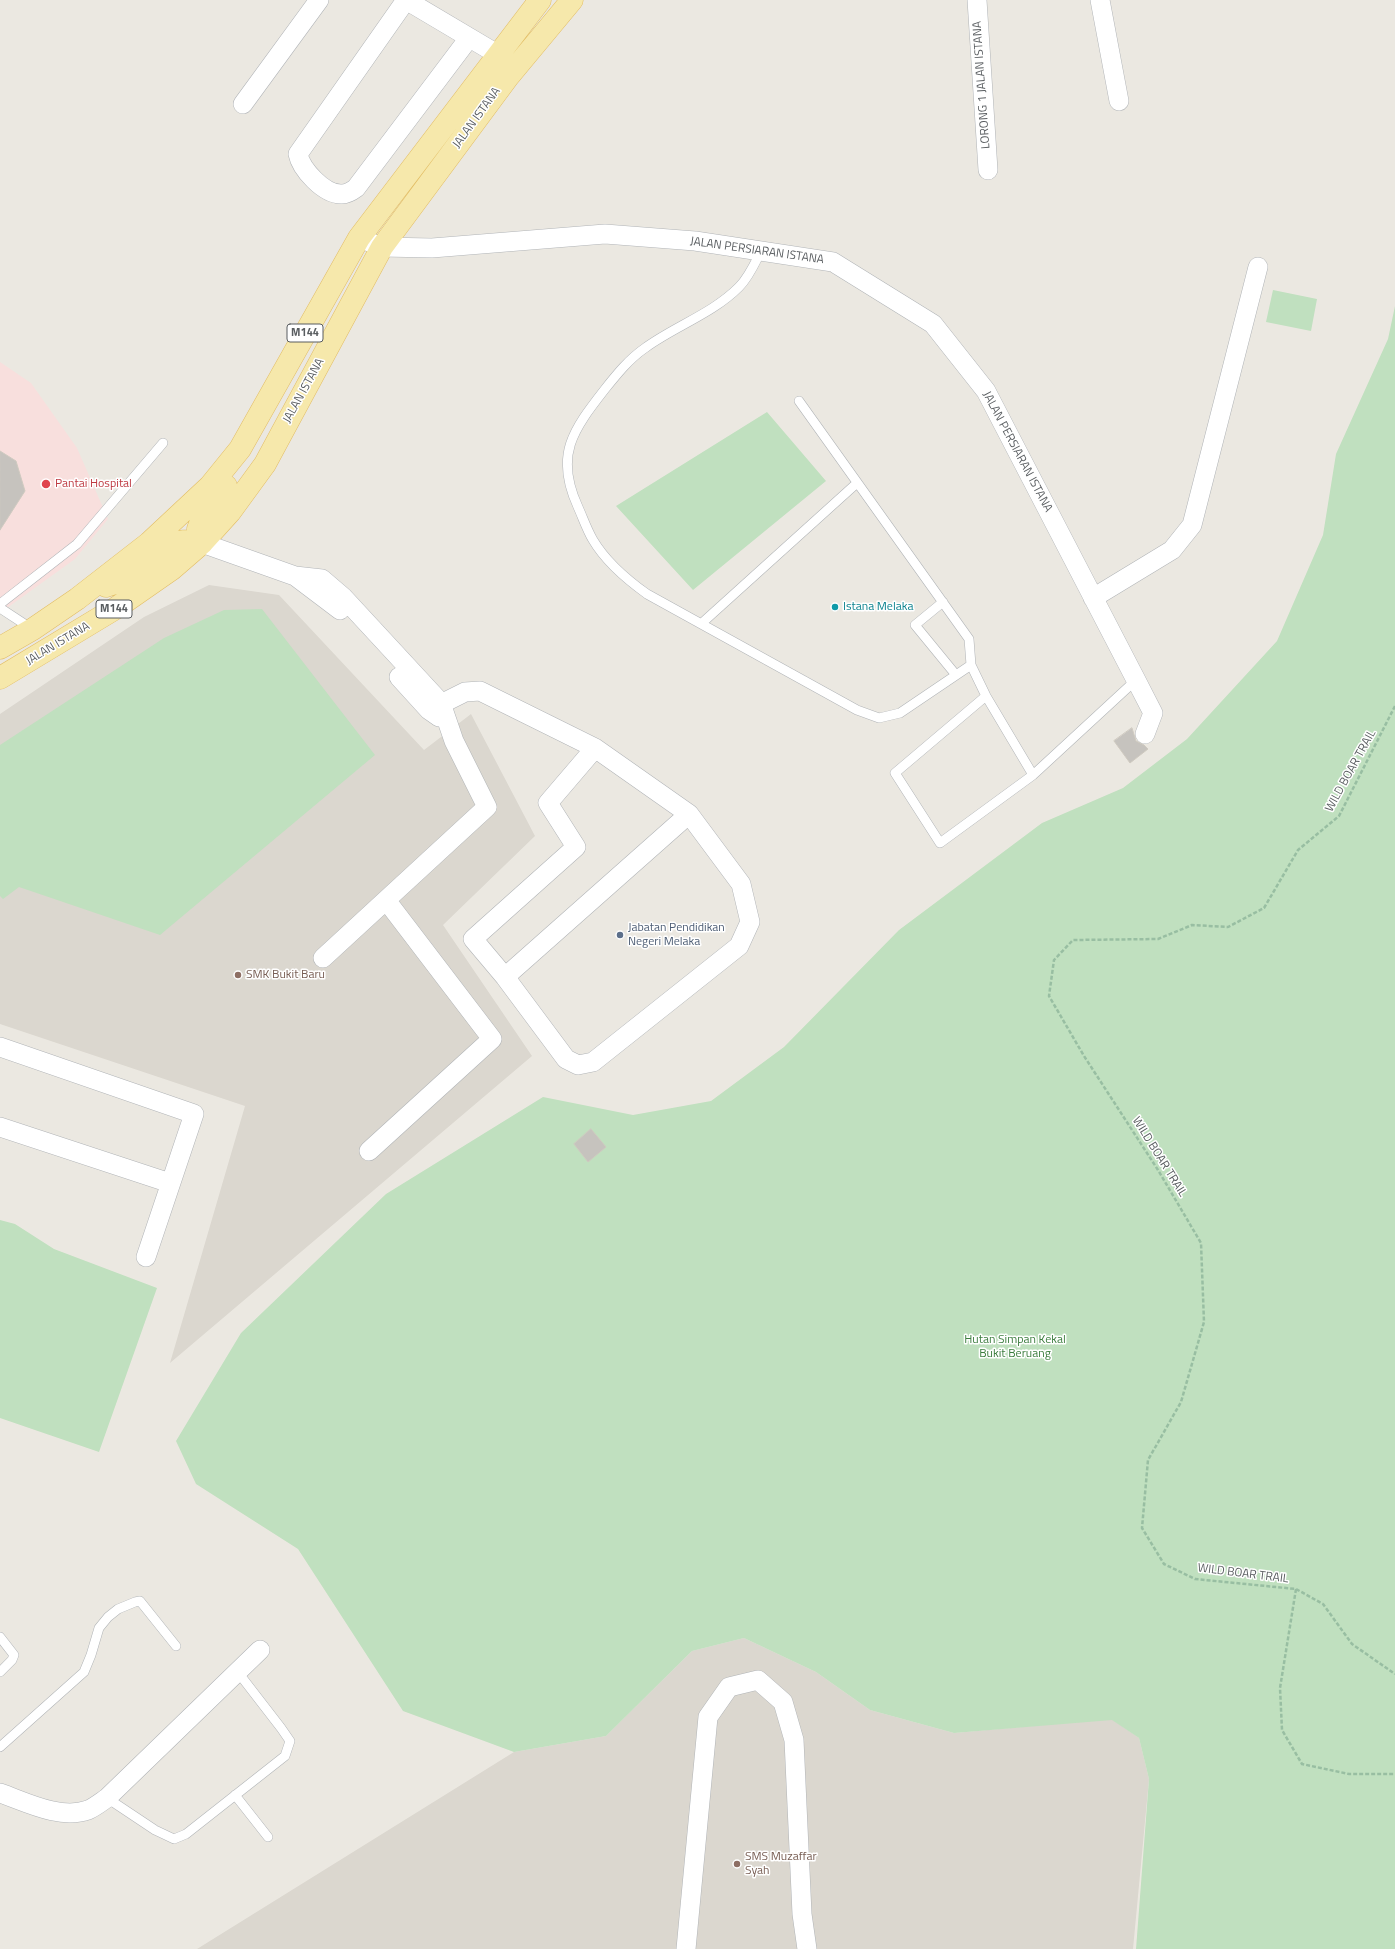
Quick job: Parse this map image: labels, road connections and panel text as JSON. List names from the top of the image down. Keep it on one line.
{"streets":{"main road":["JALAN ISTANA","M144"],"street":["LORONG 1 JALAN ISTANA","JALAN PERSIARAN ISTANA"],"path":["WILD BOAR TRAIL"]},"crossings":[["JALAN ISTANA","JALAN PERSIARAN ISTANA"]],"parks":["Hutan Simpan Kekal Bukit Beruang"],"places":["Pantai Hospital","Istana Melaka","Jabatan Pendidikan Negeri Melaka","SMK Bukit Baru","SMS Muzaffar Syah"]}
